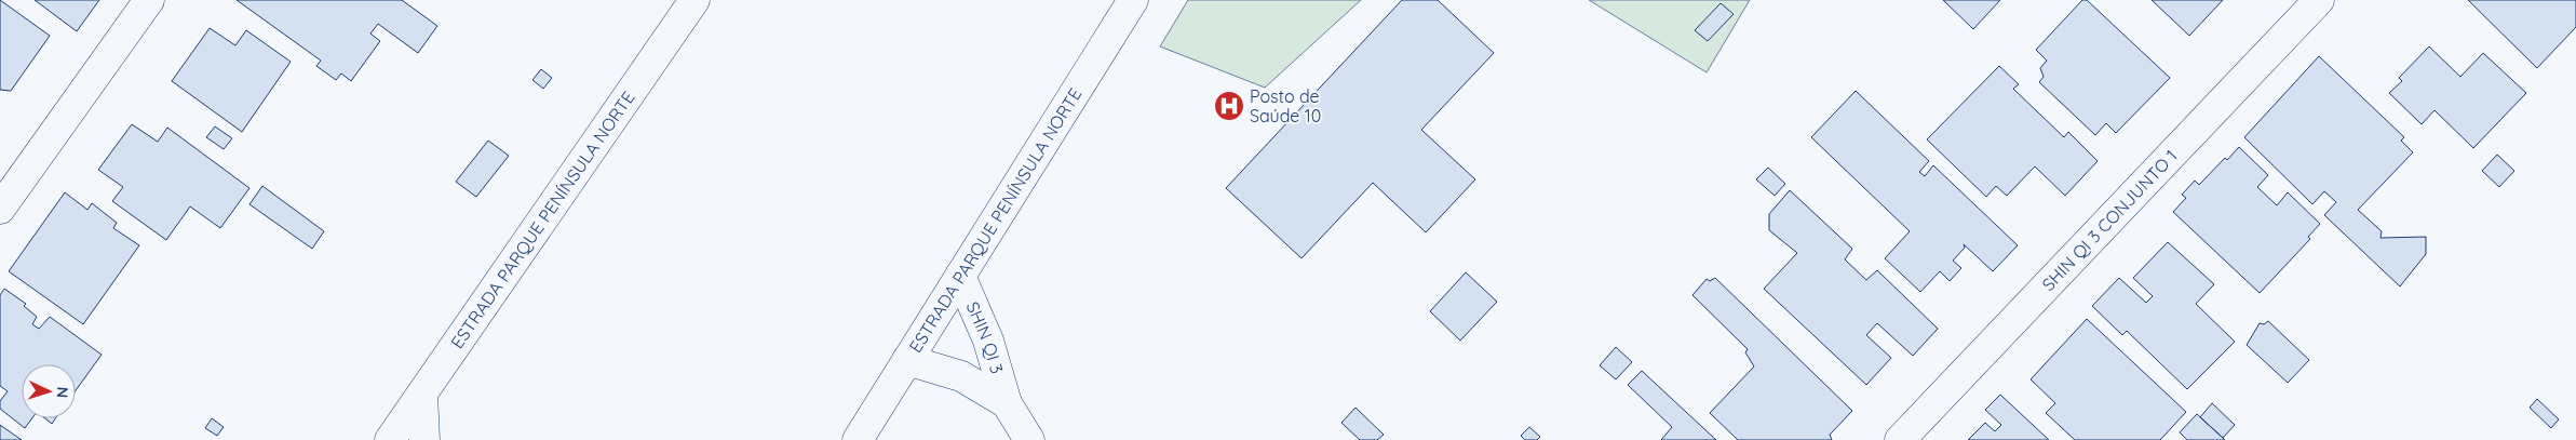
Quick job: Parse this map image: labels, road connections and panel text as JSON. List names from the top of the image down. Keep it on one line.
{"streets":{"street":["ESTRADA PARQUE PENÍNSULA NORTE","SHIN QI 3 CONJUNTO 1","SHIN QI 3"]},"crossings":[["ESTRADA PARQUE PENÍNSULA NORTE","SHIN QI 3"]],"places":{"hospital":["Posto de Saúde 10"]},"north":"right"}
